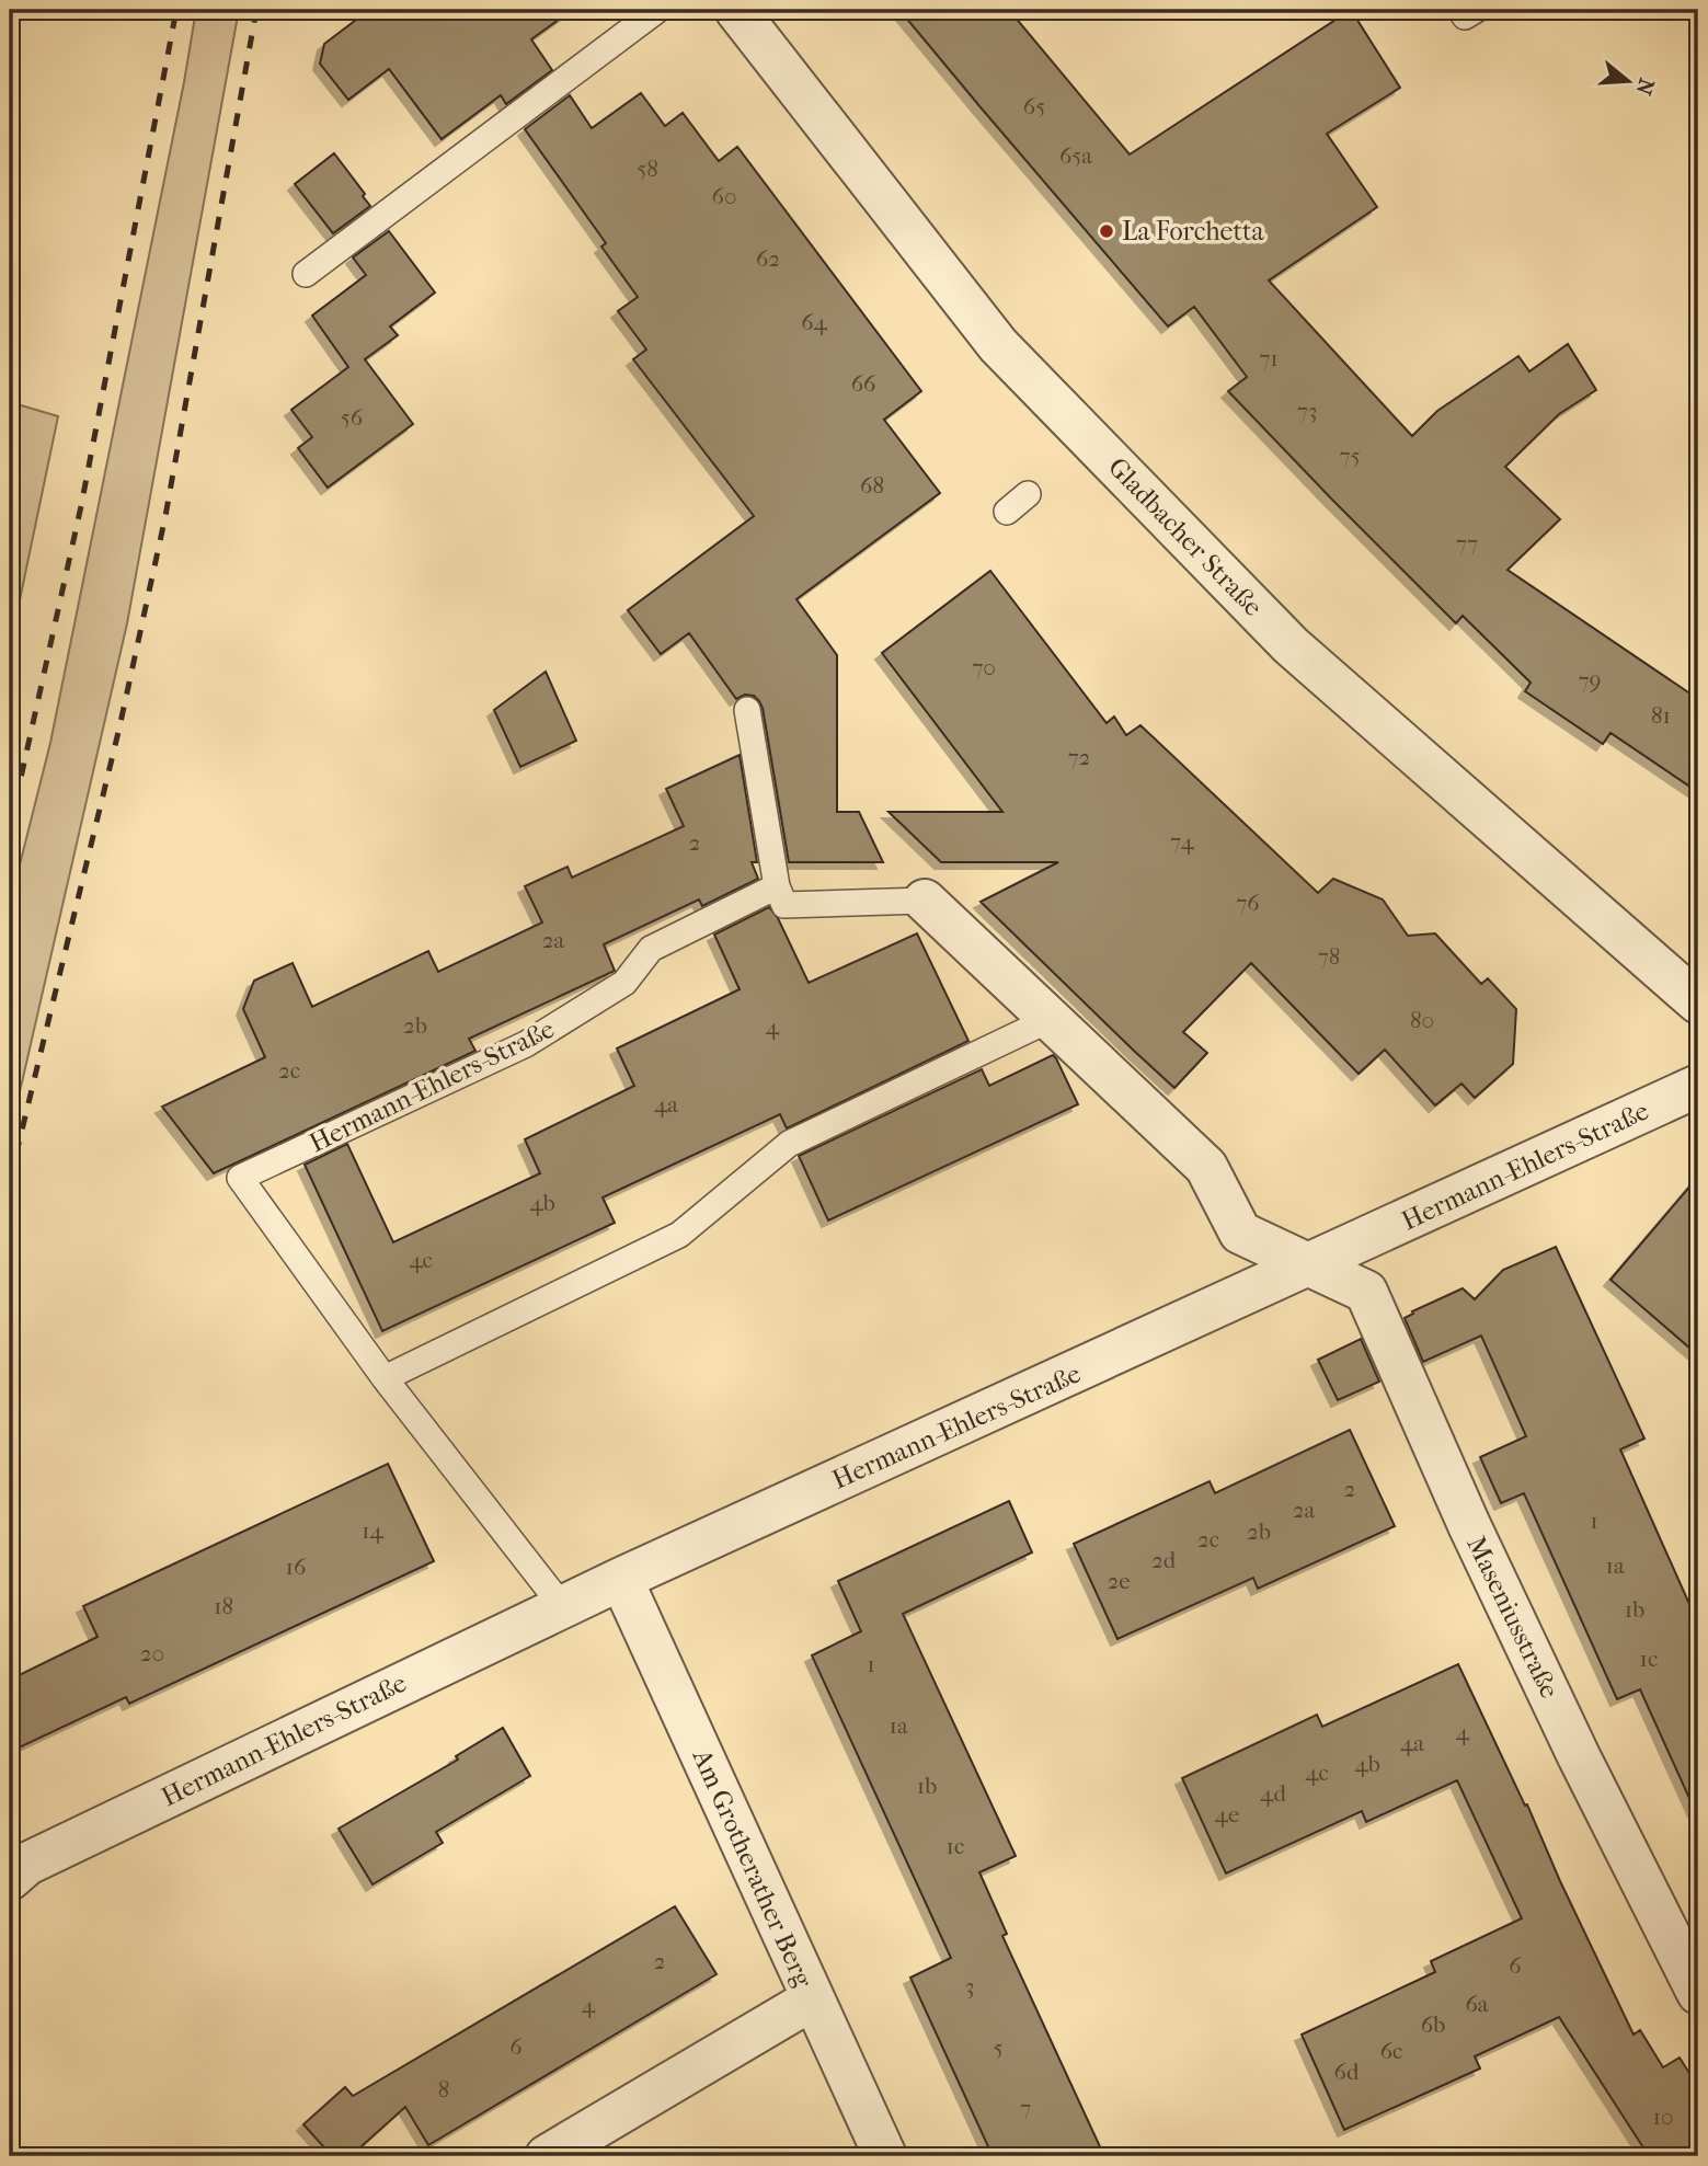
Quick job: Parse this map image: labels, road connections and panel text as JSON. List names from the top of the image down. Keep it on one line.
{"streets":{"street":["Gladbacher Straße","Hermann-Ehlers-Straße","Maseniusstraße","Am Grotherather Berg"]},"crossings":[["Hermann-Ehlers-Straße","Maseniusstraße"],["Hermann-Ehlers-Straße","Am Grotherather Berg"]],"places":["La Forchetta"],"house_numbers":["65","65a","58","60","62","64","71","66","73","56","75","68","77","70","79","81","72","74","2","76","2a","78","80","2b","4","2c","4a","4b","4c","2","2a","1","14","2b","2c","2d","1a","16","2e","18","1b","20","1c","1","1a","4","4a","4b","4c","1b","4d","4e","1c","2","6","3","6a","4","6b","6","5","6c","6d","8","7","10"],"north":"right"}
